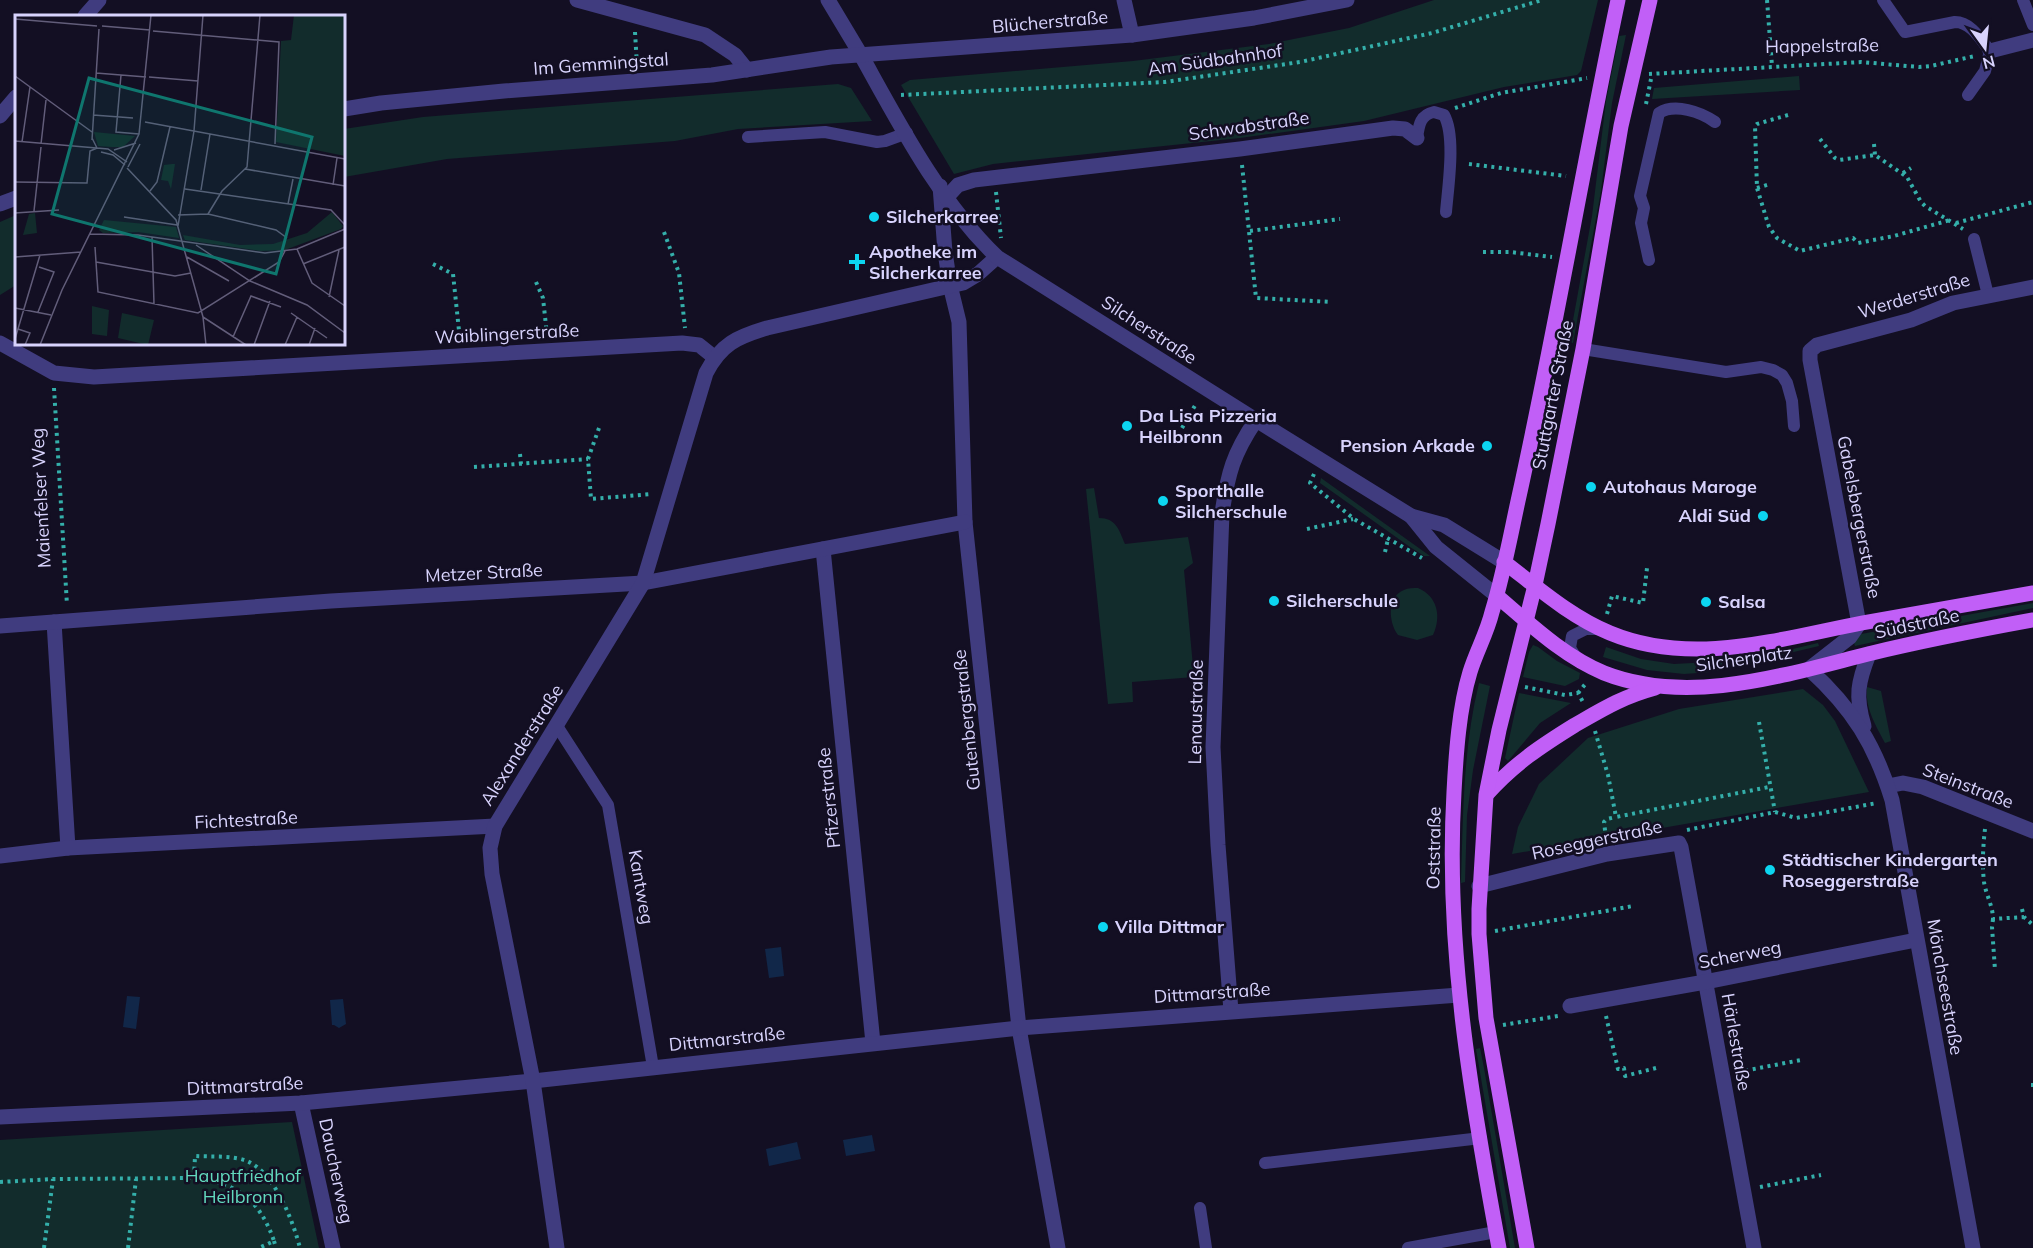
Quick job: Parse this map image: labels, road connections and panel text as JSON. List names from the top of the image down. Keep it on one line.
{"streets":{"main road":["Stuttgarter Straße","Südstraße","Silcherplatz","Oststraße"],"street":["Blücherstraße","Im Gemmingstal","Schwabstraße","Werderstraße","Silcherstraße","Waiblingerstraße","Gabelsbergerstraße","Metzer Straße","Lenaustraße","Gutenbergstraße","Alexanderstraße","Steinstraße","Pfizerstraße","Fichtestraße","Roseggerstraße","Scherweg","Mönchseestraße","Dittmarstraße","Härlestraße","Daucherweg"],"lane":["Happelstraße","Kantweg"],"path":["Am Südbahnhof","Maienfelser Weg"]},"crossings":[["Blücherstraße","Im Gemmingstal"],["Blücherstraße","Silcherstraße"],["Am Südbahnhof","Silcherstraße"],["Im Gemmingstal","Silcherstraße"],["Schwabstraße","Silcherstraße"],["Schwabstraße","Gutenbergstraße"],["Werderstraße","Gabelsbergerstraße"],["Silcherstraße","Stuttgarter Straße"],["Silcherstraße","Silcherplatz"],["Silcherstraße","Lenaustraße"],["Silcherstraße","Gutenbergstraße"],["Silcherstraße","Oststraße"],["Waiblingerstraße","Maienfelser Weg"],["Stuttgarter Straße","Silcherplatz"],["Stuttgarter Straße","Oststraße"],["Maienfelser Weg","Metzer Straße"],["Gabelsbergerstraße","Südstraße"],["Gabelsbergerstraße","Silcherplatz"],["Metzer Straße","Gutenbergstraße"],["Metzer Straße","Alexanderstraße"],["Metzer Straße","Pfizerstraße"],["Südstraße","Silcherplatz"],["Silcherplatz","Oststraße"],["Silcherplatz","Mönchseestraße"],["Lenaustraße","Dittmarstraße"],["Gutenbergstraße","Dittmarstraße"],["Alexanderstraße","Fichtestraße"],["Alexanderstraße","Kantweg"],["Alexanderstraße","Dittmarstraße"],["Steinstraße","Roseggerstraße"],["Steinstraße","Mönchseestraße"],["Pfizerstraße","Dittmarstraße"],["Roseggerstraße","Mönchseestraße"],["Roseggerstraße","Härlestraße"],["Oststraße","Dittmarstraße"],["Kantweg","Dittmarstraße"],["Scherweg","Mönchseestraße"],["Scherweg","Härlestraße"],["Dittmarstraße","Daucherweg"]],"parks":["Hauptfriedhof Heilbronn"],"places":{"other":["Silcherkarree","Da Lisa Pizzeria Heilbronn","Pension Arkade","Autohaus Maroge","Sporthalle Silcherschule","Aldi Süd","Silcherschule","Salsa","Städtischer Kindergarten Roseggerstraße","Villa Dittmar"],"health":["Apotheke im Silcherkarree"]},"north":"bottom"}
